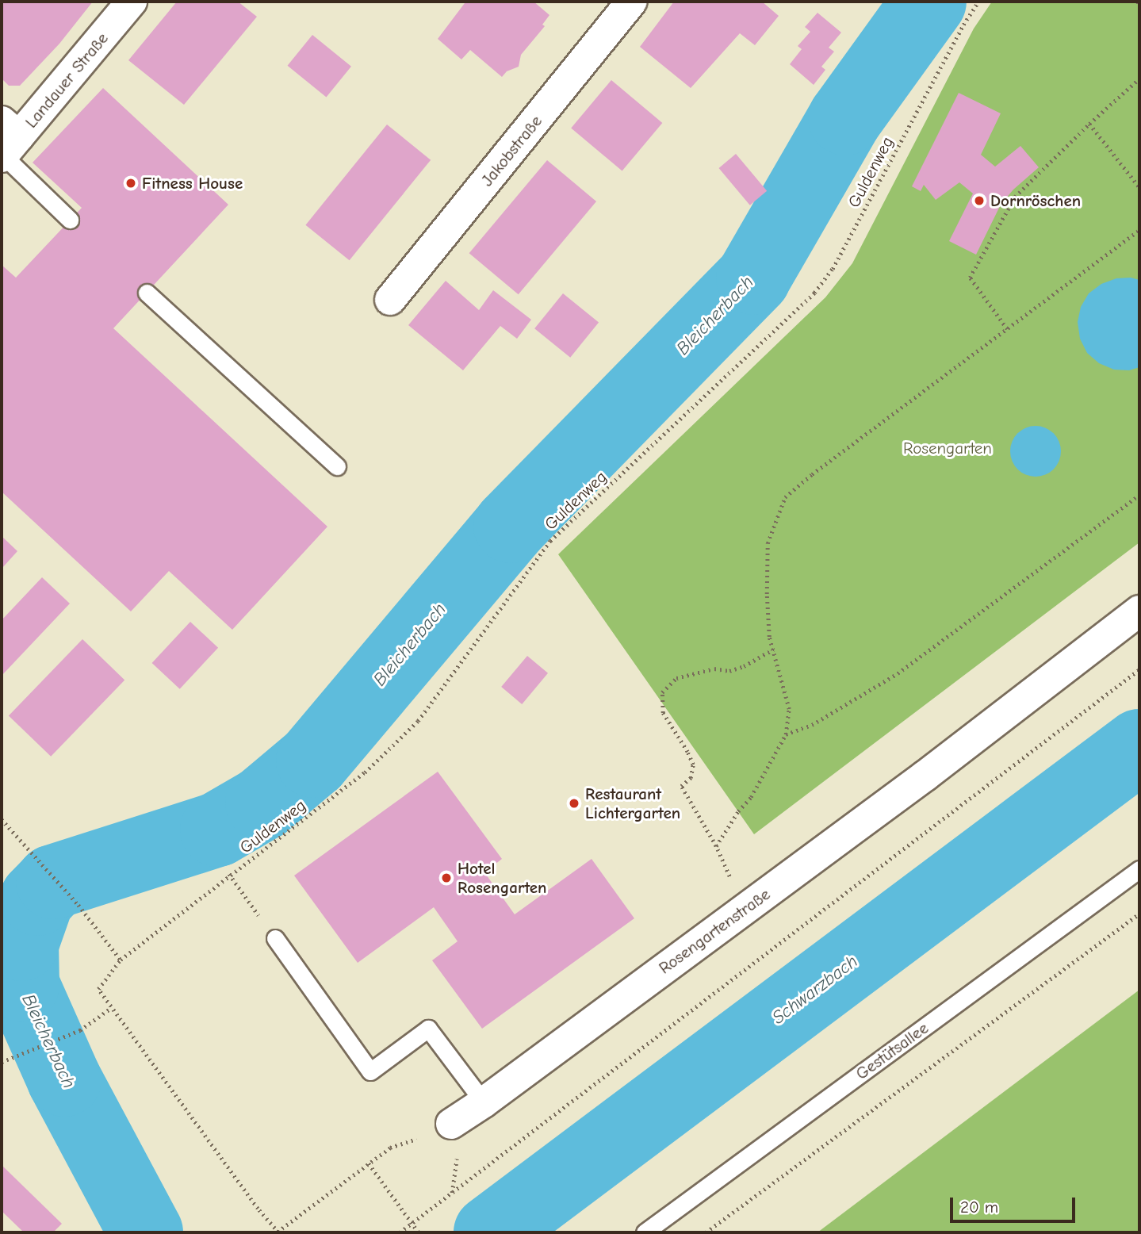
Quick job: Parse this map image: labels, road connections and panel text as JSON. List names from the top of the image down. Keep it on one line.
{"streets":{"street":["Landauer Straße","Jakobstraße","Rosengartenstraße"],"lane":["Gestütsallee"],"path":["Guldenweg"]},"water":["Bleicherbach","Schwarzbach"],"parks":["Rosengarten"],"places":["Fitness House","Dornröschen","Restaurant Lichtergarten","Hotel Rosengarten"],"scale_bar":"20 m"}
